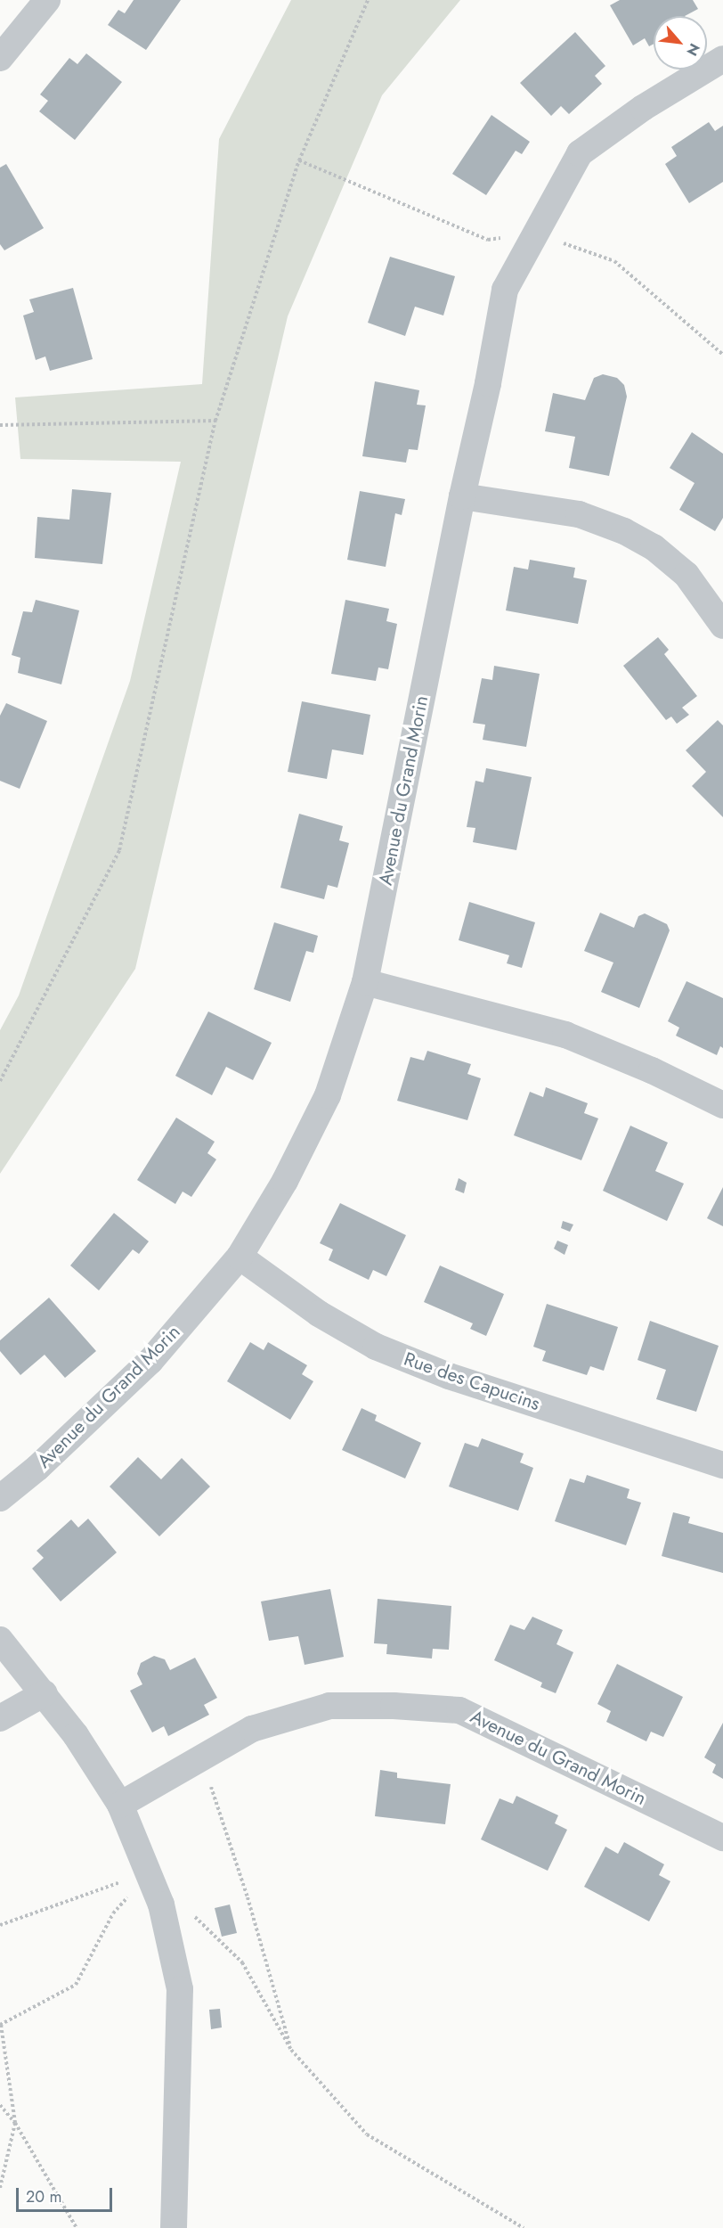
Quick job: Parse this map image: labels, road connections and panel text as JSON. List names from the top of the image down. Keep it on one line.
{"streets":{"street":["Avenue du Grand Morin","Rue des Capucins"]},"crossings":[["Avenue du Grand Morin","Rue des Capucins"]],"scale_bar":"20 m","north":"bottom right"}
